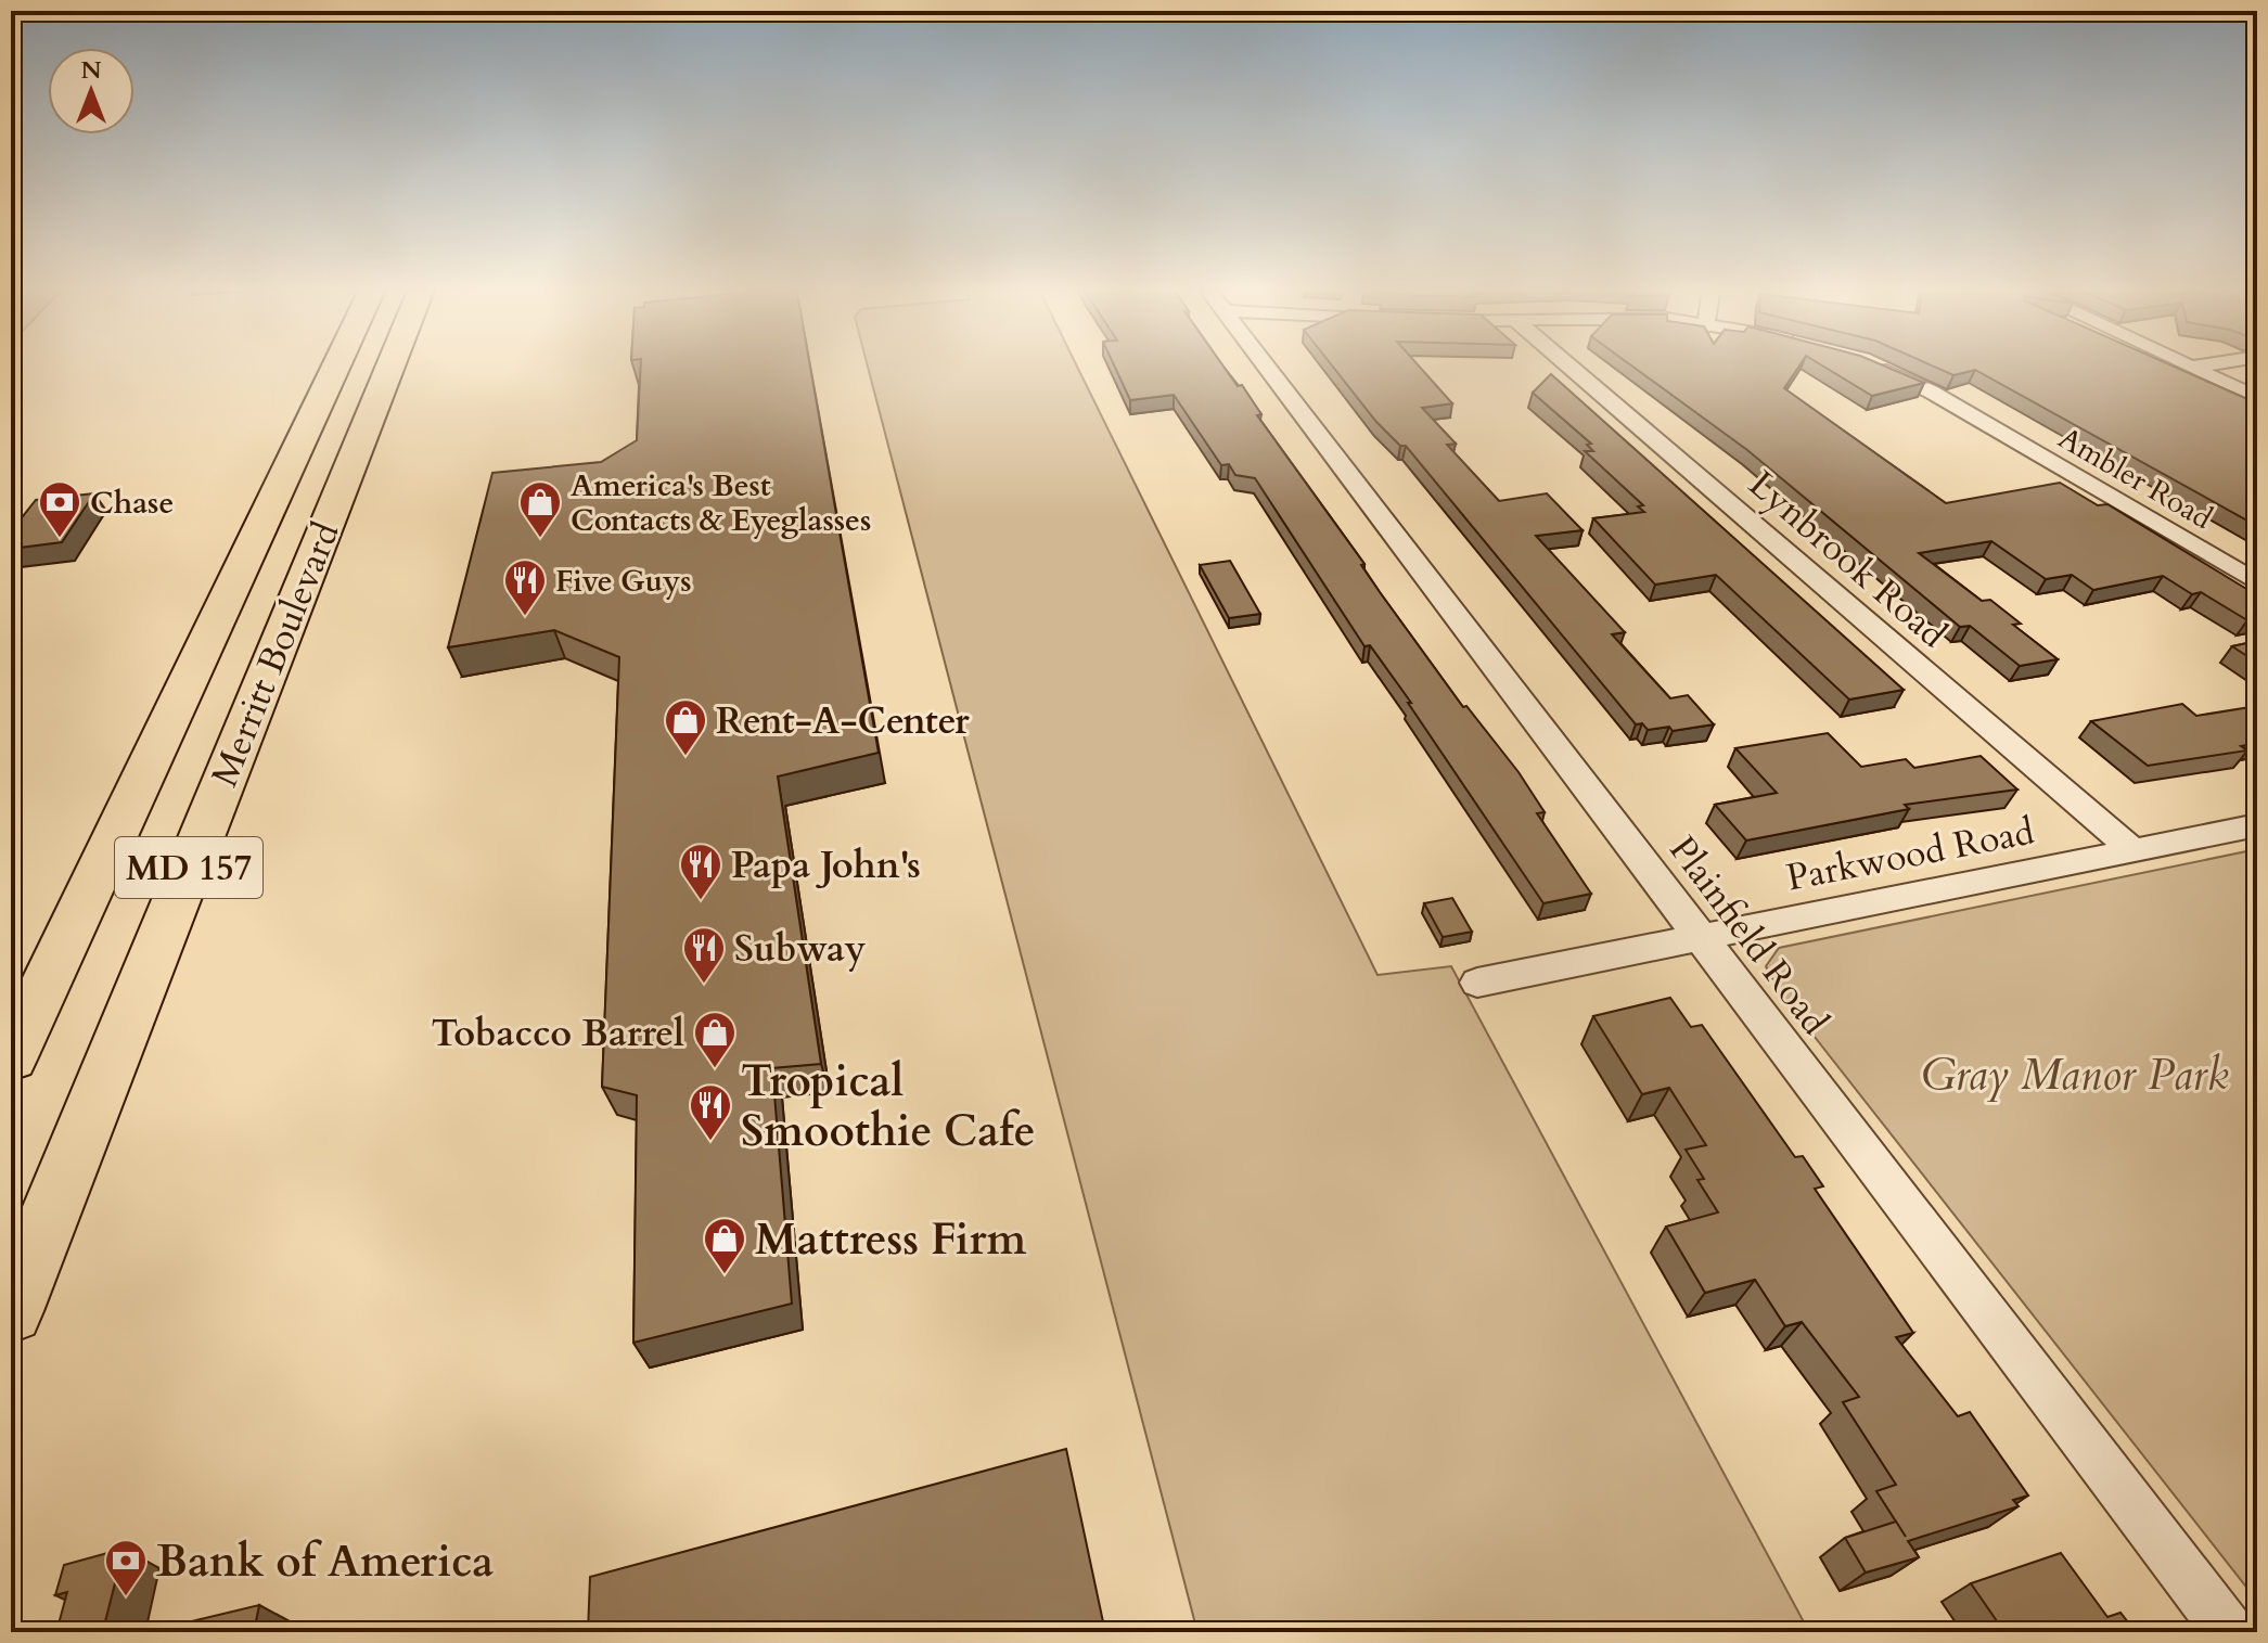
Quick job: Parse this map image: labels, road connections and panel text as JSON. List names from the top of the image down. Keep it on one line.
{"streets":{"main road":["Merritt Boulevard","MD 157"],"street":["Ambler Road","Lynbrook Road","Parkwood Road","Plainfield Road"]},"crossings":[["Lynbrook Road","Parkwood Road"],["Parkwood Road","Plainfield Road"]],"parks":["Gray Manor Park"],"places":{"bank":["Chase","Bank of America"],"shop":["America's Best Contacts & Eyeglasses","Rent-A-Center","Tobacco Barrel","Mattress Firm"],"restaurant":["Five Guys","Papa John's","Subway","Tropical Smoothie Cafe"]},"north":"top"}
